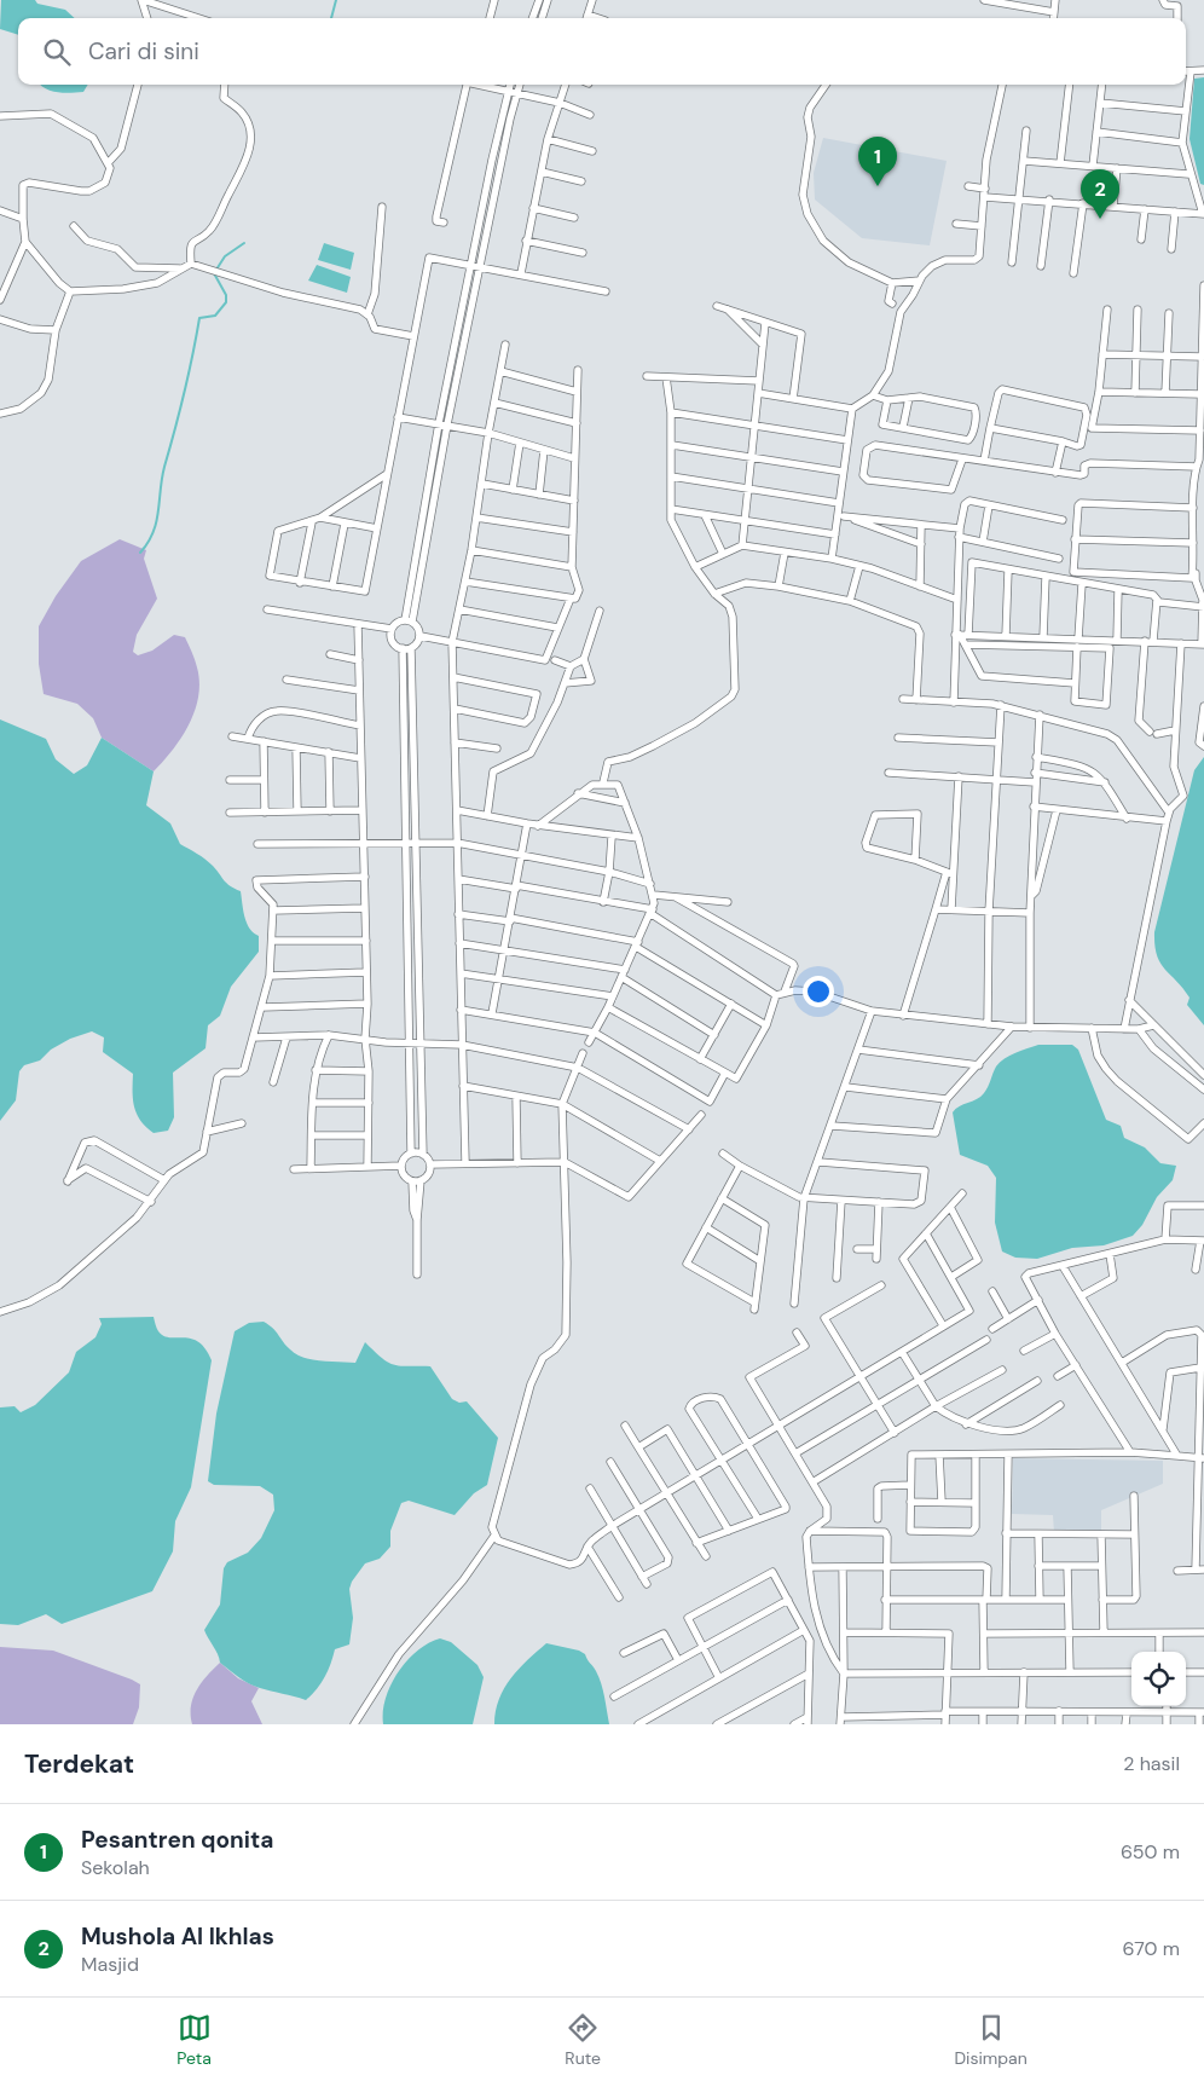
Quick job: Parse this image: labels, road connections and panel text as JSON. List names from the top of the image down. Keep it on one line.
{"page":{"search":"Cari di sini","pins":["1","2"],"heading":["Terdekat","2 hasil"],"list":[{"mark":"1","name":"Pesantren qonita","note":"Sekolah","value":"650 m"},{"mark":"2","name":"Mushola Al Ikhlas","note":"Masjid","value":"670 m"}],"nav":["Peta","Rute","Disimpan"]}}
